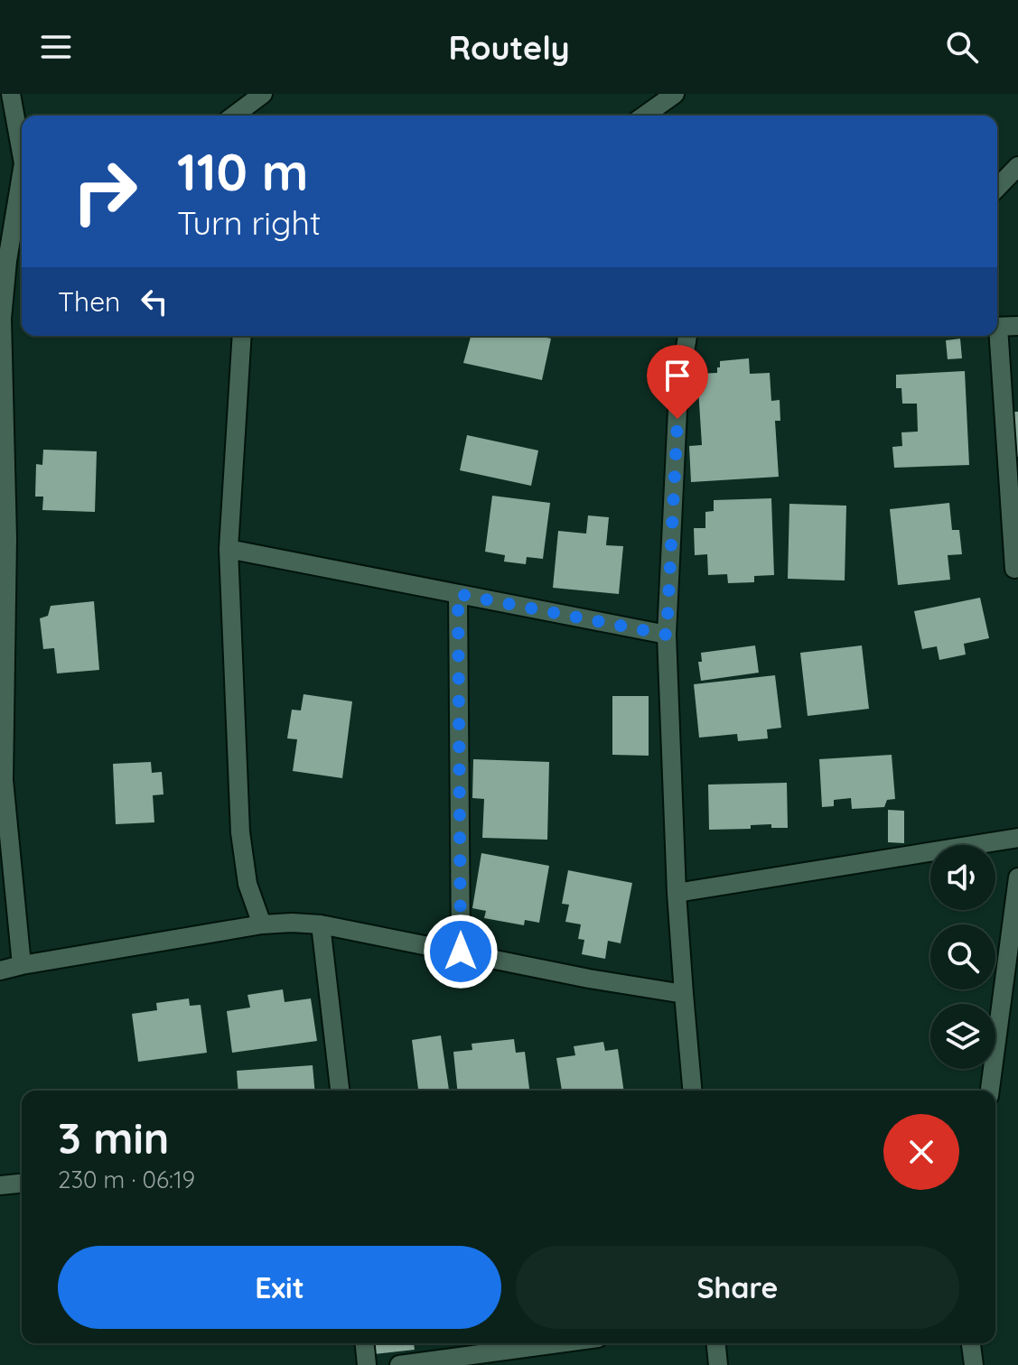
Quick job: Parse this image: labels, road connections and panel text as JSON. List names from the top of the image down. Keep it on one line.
{"page":{"header":"Routely","turn":["110 m","Turn right"],"then":"Then","heading":["3 min","230 m · 06:19"],"buttons":["Exit","Share"]}}
